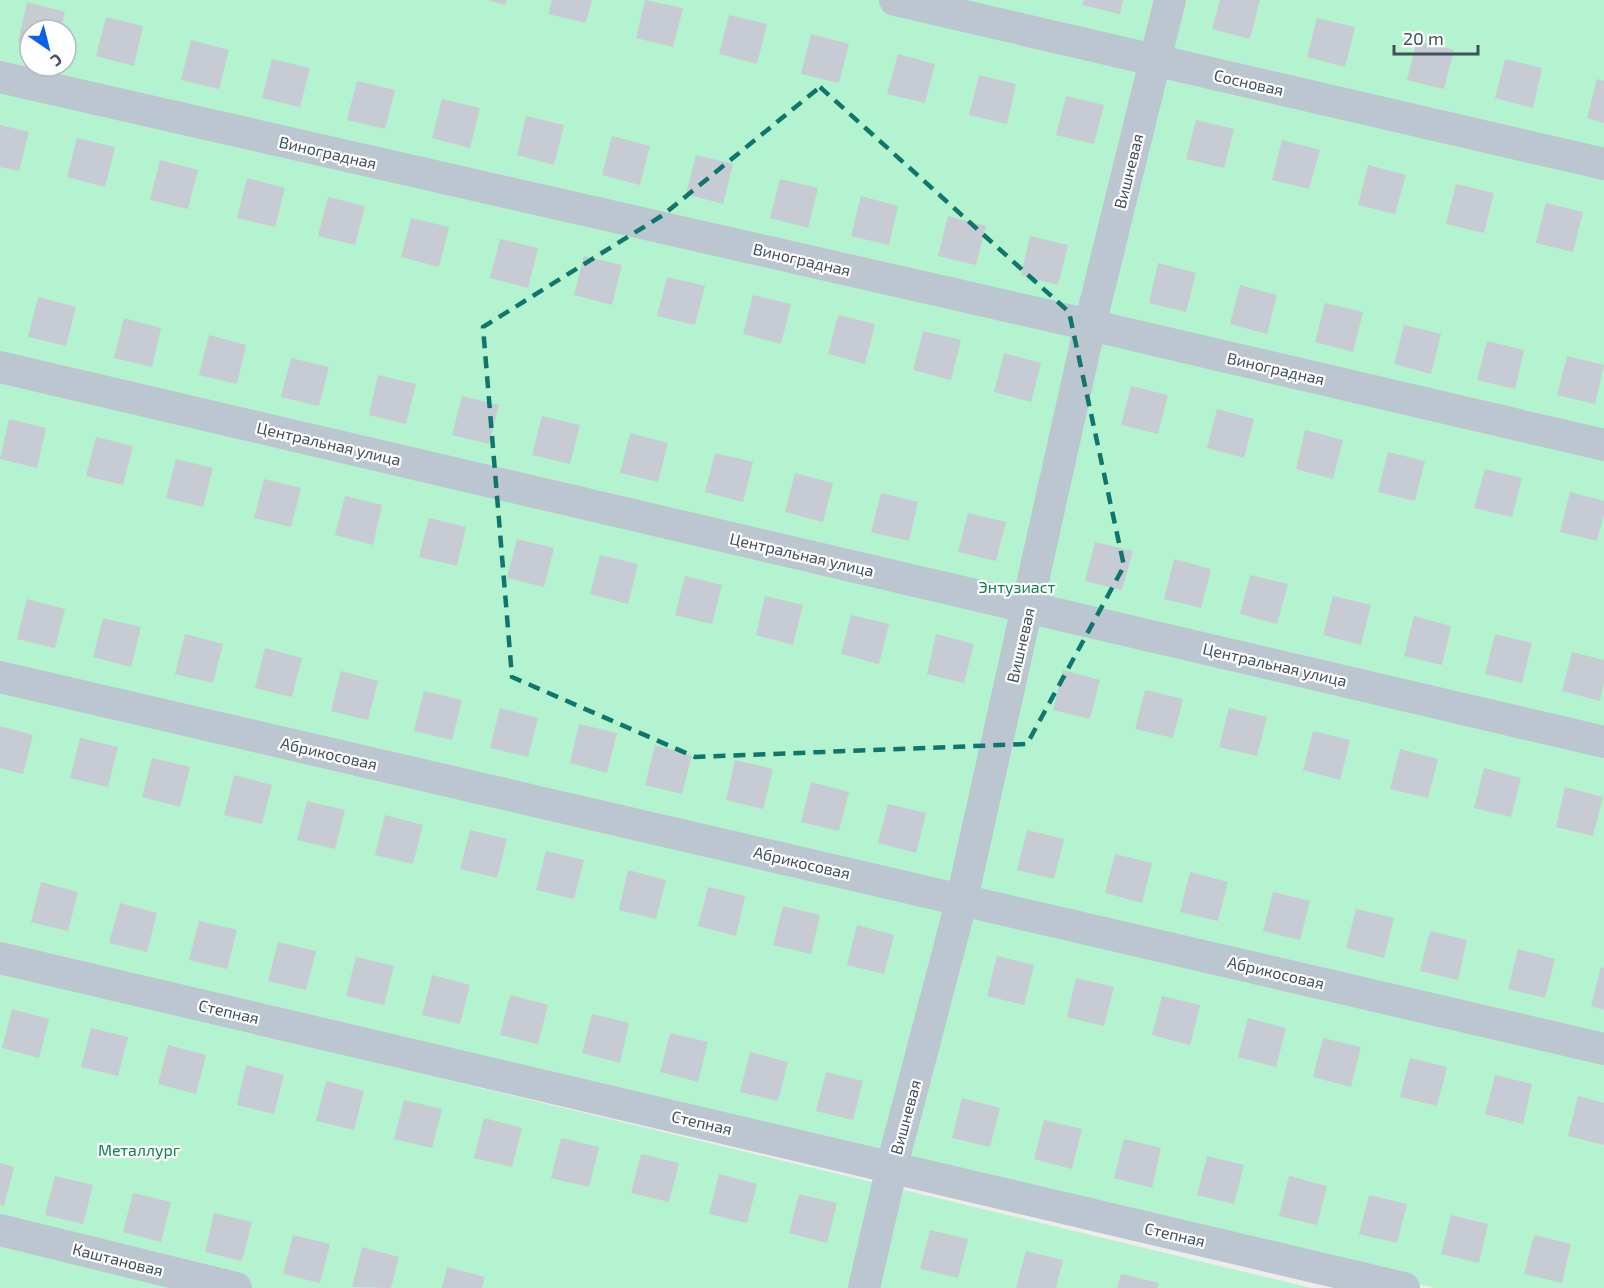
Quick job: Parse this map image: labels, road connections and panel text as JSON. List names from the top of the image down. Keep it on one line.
{"streets":{"street":["Сосновая","Виноградная","Вишневая","Центральная улица","Абрикосовая","Степная","Каштановая"]},"crossings":[["Сосновая","Вишневая"],["Виноградная","Вишневая"],["Вишневая","Центральная улица"],["Вишневая","Абрикосовая"],["Вишневая","Степная"]],"parks":["Энтузиаст","Металлург"],"scale_bar":"20 m","north":"bottom right"}
